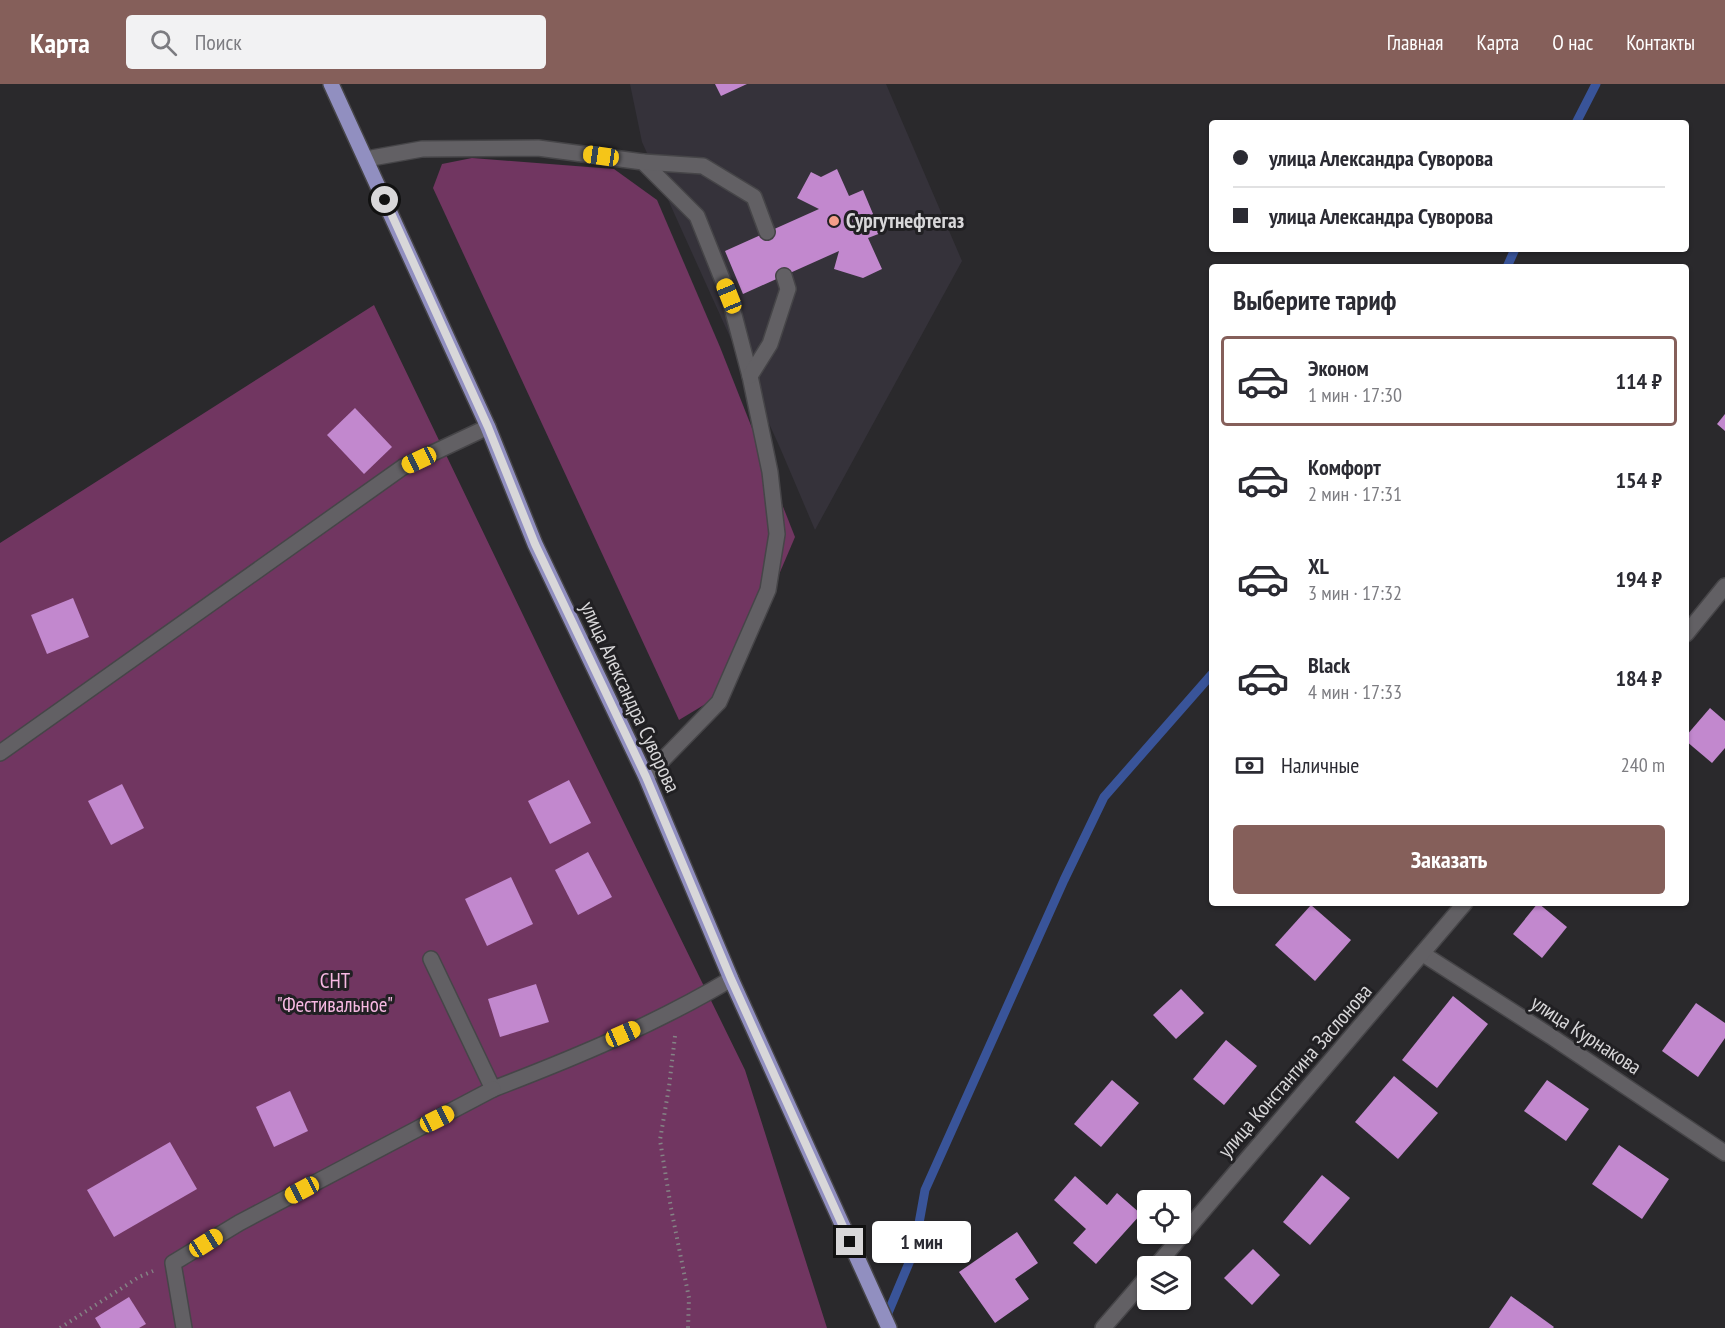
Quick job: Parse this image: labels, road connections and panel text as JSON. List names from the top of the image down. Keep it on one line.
{"streets":{"main road":["улица Александра Суворова"],"street":["улица Курнакова","улица Константина Заслонова"]},"crossings":[["улица Курнакова","улица Константина Заслонова"]],"parks":["СНТ \"Фестивальное\""],"places":["Сургутнефтегаз"],"page":{"header":"Карта","search":"Поиск","nav":["Главная","Карта","О нас","Контакты"],"banner":["улица Александра Суворова","улица Александра Суворова"],"heading":"Выберите тариф","list":[{"name":"Эконом","note":"1 мин · 17:30","value":"114 ₽"},{"name":"Комфорт","note":"2 мин · 17:31","value":"154 ₽"},{"name":"XL","note":"3 мин · 17:32","value":"194 ₽"},{"name":"Black","note":"4 мин · 17:33","value":"184 ₽"}],"pay":["Наличные","240 m"],"buttons":"Заказать","bubble":"1 мин"}}
